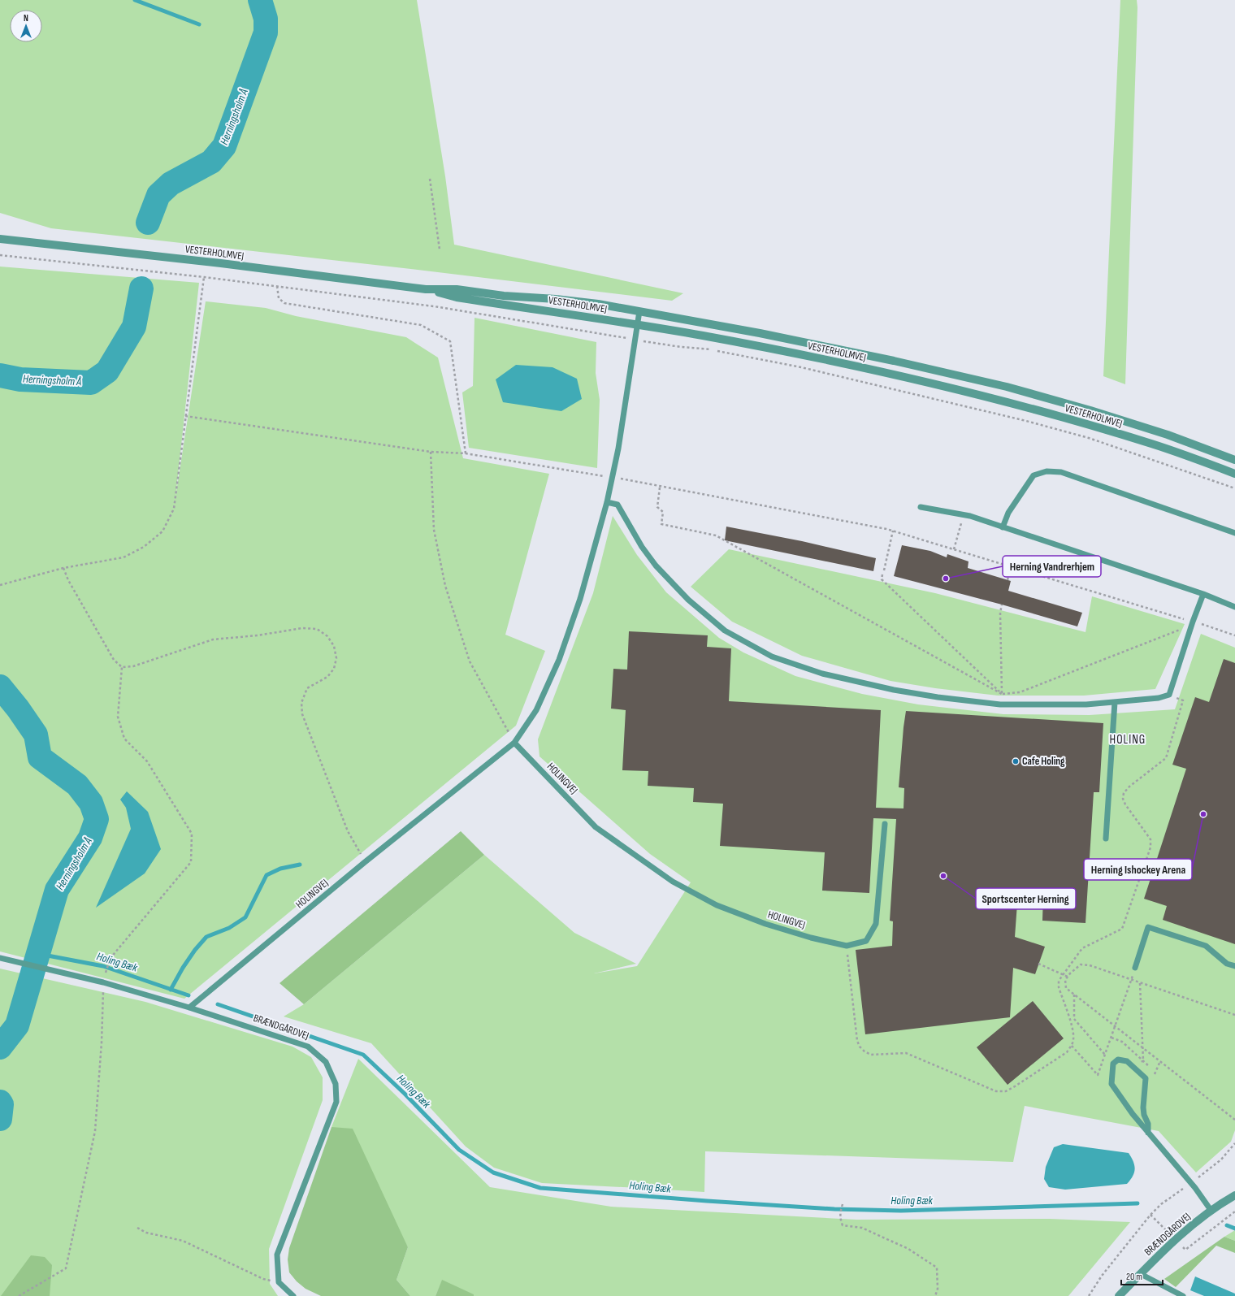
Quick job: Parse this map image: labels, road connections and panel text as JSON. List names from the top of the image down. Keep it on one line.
{"streets":{"street":["VESTERHOLMVEJ","BRÆNDGÅRDVEJ"],"lane":["HOLINGVEJ"]},"crossings":[["HOLINGVEJ","BRÆNDGÅRDVEJ"]],"districts":["HOLING"],"water":["Herningsholm Å","Holing Bæk"],"places":["Herning Vandrerhjem","Cafe Holing","Herning Ishockey Arena","Sportscenter Herning"],"scale_bar":"20 m","north":"top"}
